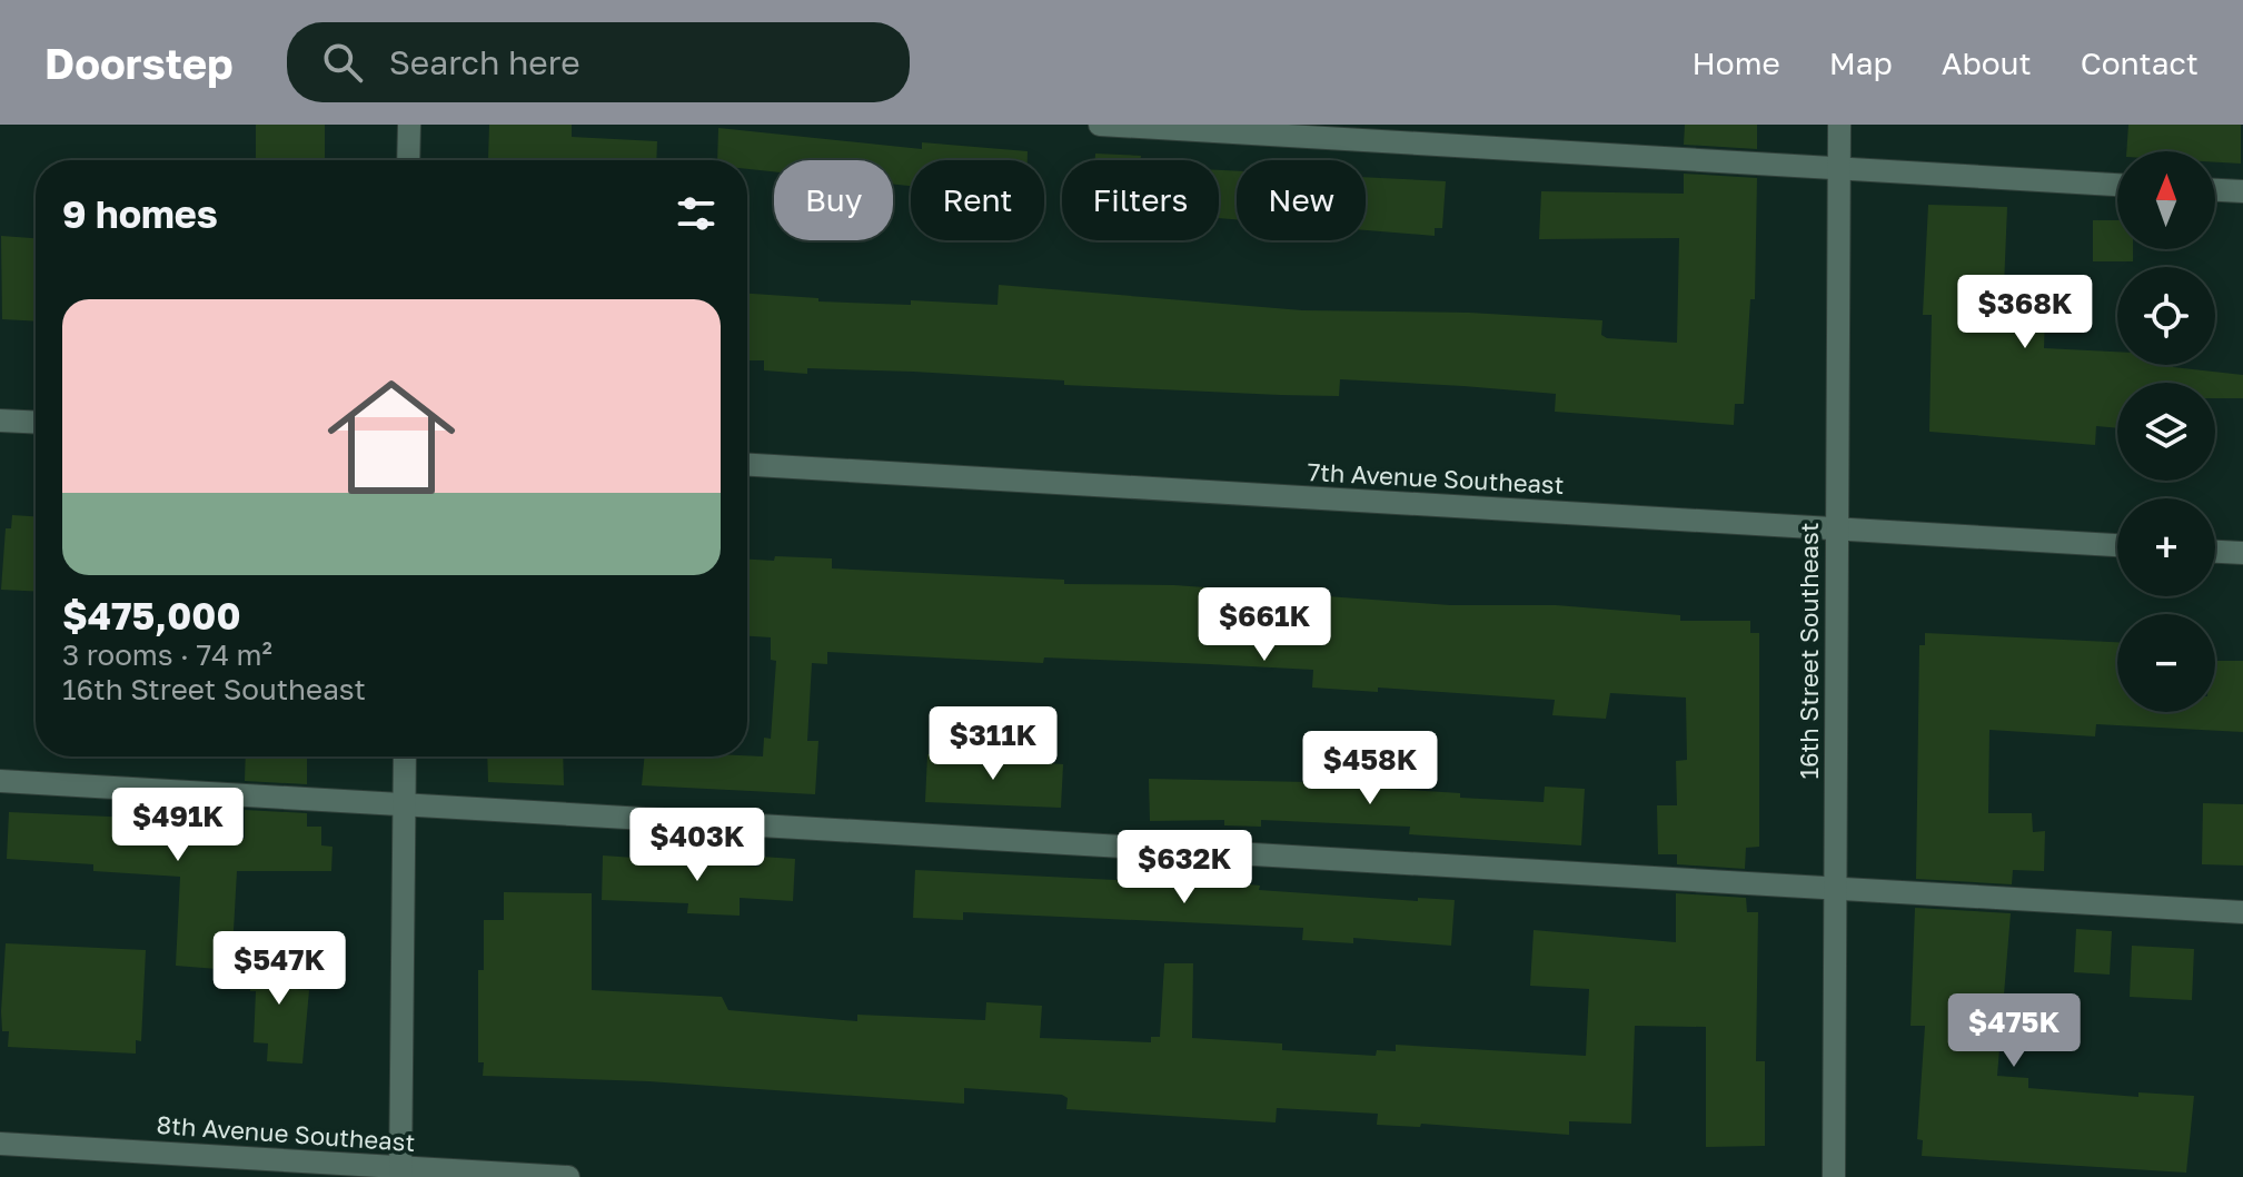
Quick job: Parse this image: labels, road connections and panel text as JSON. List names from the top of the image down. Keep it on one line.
{"streets":{"street":["7th Avenue Southeast","16th Street Southeast","8th Avenue Southeast"]},"crossings":[["7th Avenue Southeast","16th Street Southeast"]],"north":"top","page":{"header":"Doorstep","search":"Search here","nav":["Home","Map","About","Contact"],"map_buttons":["+","−"],"chip":["Buy","Rent","Filters","New"],"heading":"9 homes","list":[{"name":"$475,000","note":"3 rooms · 74 m² · 16th Street Southeast"}],"price":["$368K","$661K","$311K","$458K","$491K","$403K","$632K","$547K","$475K"]}}
